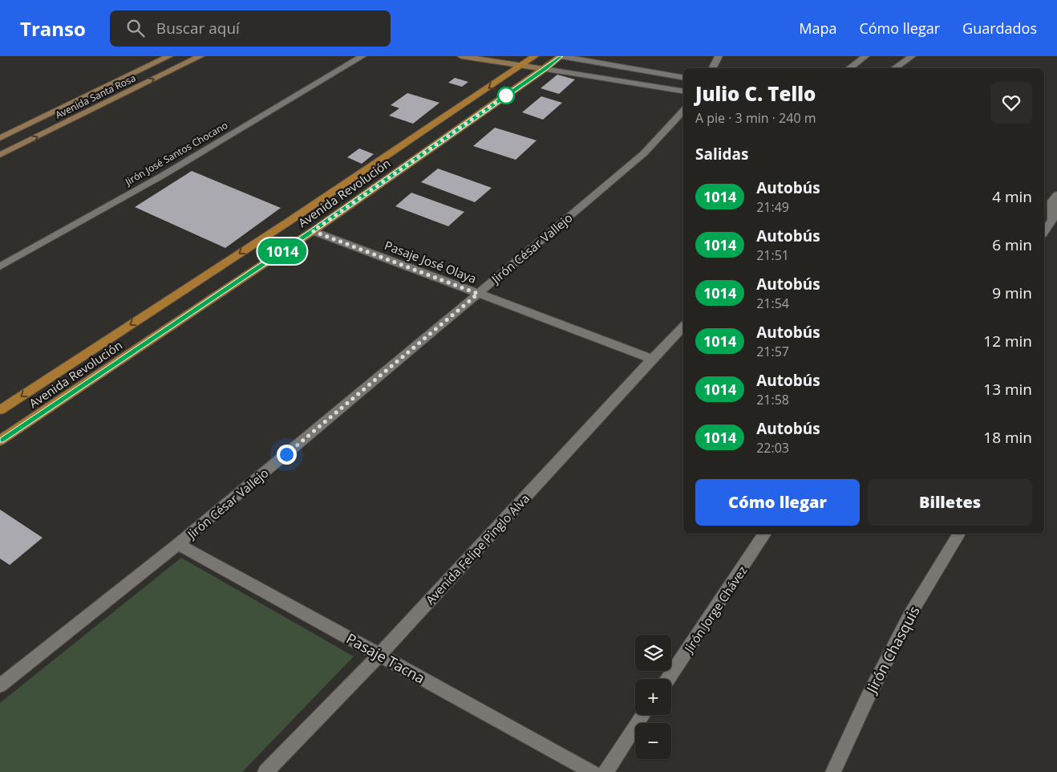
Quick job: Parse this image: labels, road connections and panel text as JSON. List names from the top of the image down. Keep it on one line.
{"streets":{"main road":["Avenida Revolución"],"street":["Avenida Santa Rosa","Jirón José Santos Chocano","Jirón César Vallejo","Pasaje José Olaya","Avenida Felipe Pinglo Alva","Jirón Jorge Chávez","Jirón Chasquis","Pasaje Tacna"]},"crossings":[["Avenida Revolución","Pasaje José Olaya"],["Jirón César Vallejo","Pasaje José Olaya"],["Jirón César Vallejo","Pasaje Tacna"],["Pasaje José Olaya","Avenida Felipe Pinglo Alva"],["Avenida Felipe Pinglo Alva","Pasaje Tacna"]],"lines":["bus line 1014"],"page":{"header":"Transo","search":"Buscar aquí","nav":["Mapa","Cómo llegar","Guardados"],"on_map":"1014","heading":[["Julio C. Tello","A pie · 3 min · 240 m"],"Salidas"],"list":[{"mark":"1014","name":"Autobús","note":"21:49","value":"4 min"},{"mark":"1014","name":"Autobús","note":"21:51","value":"6 min"},{"mark":"1014","name":"Autobús","note":"21:54","value":"9 min"},{"mark":"1014","name":"Autobús","note":"21:57","value":"12 min"},{"mark":"1014","name":"Autobús","note":"21:58","value":"13 min"},{"mark":"1014","name":"Autobús","note":"22:03","value":"18 min"}],"buttons":["Cómo llegar","Billetes"],"map_buttons":["+","−"]}}
